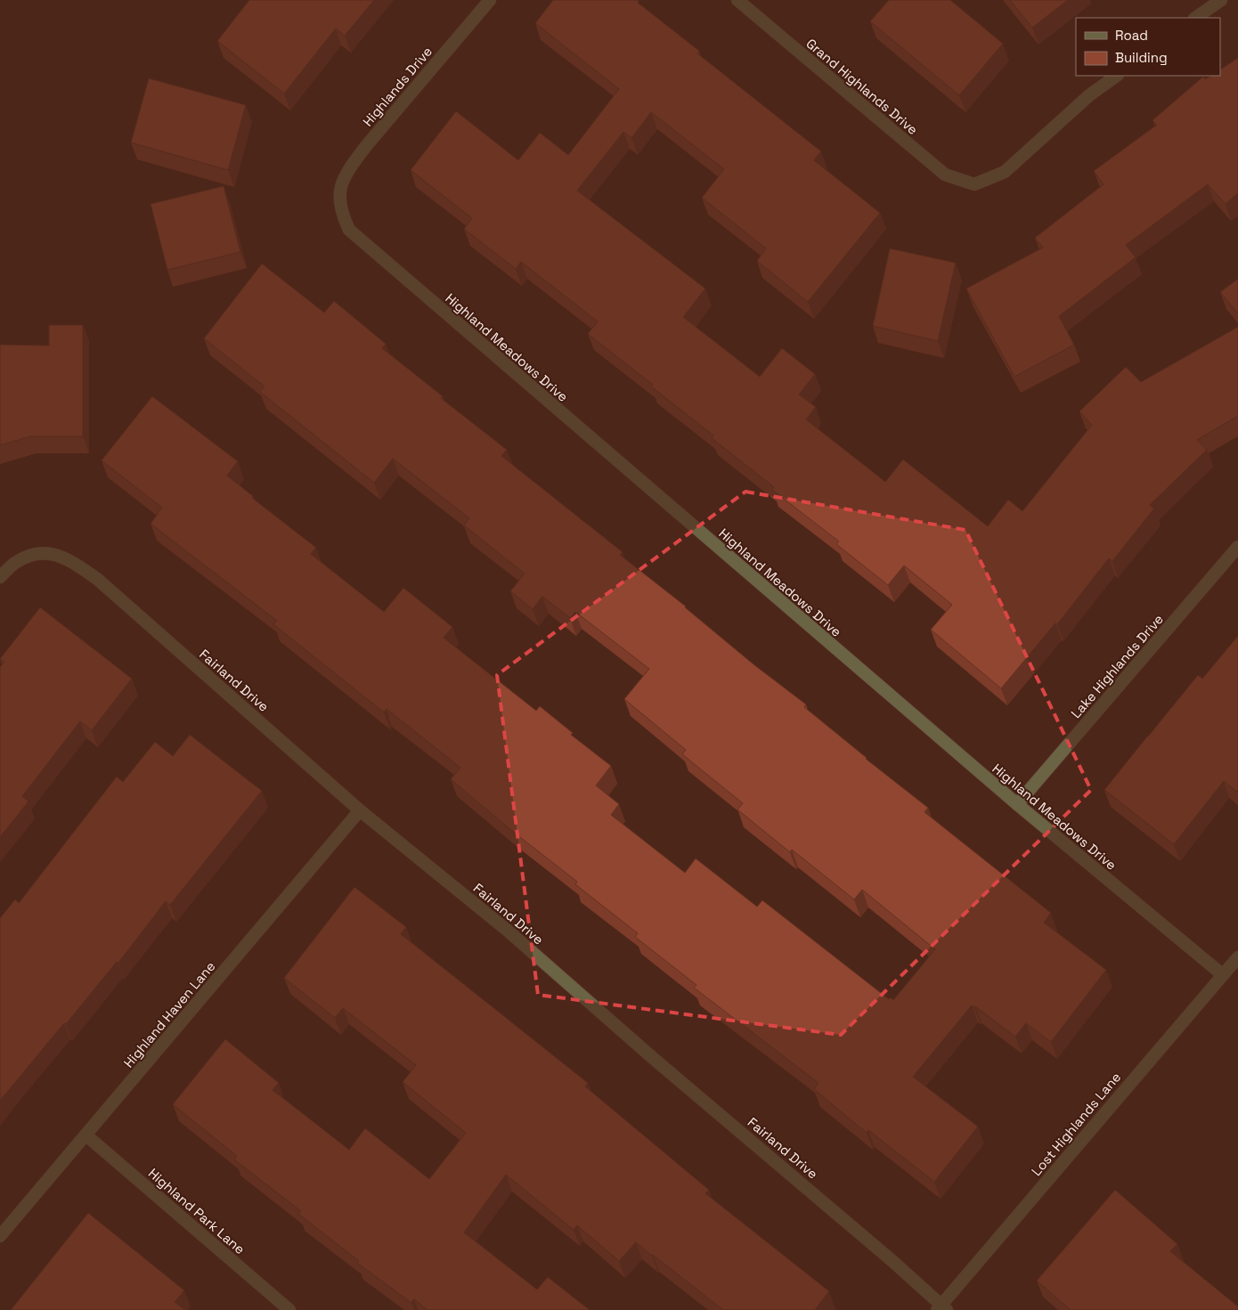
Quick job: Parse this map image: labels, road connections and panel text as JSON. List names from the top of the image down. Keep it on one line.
{"streets":{"street":["Highlands Drive","Grand Highlands Drive","Highland Meadows Drive","Lake Highlands Drive","Fairland Drive","Highland Haven Lane","Lost Highlands Lane","Highland Park Lane"]},"crossings":[["Highlands Drive","Highland Meadows Drive"],["Highland Meadows Drive","Lake Highlands Drive"],["Highland Meadows Drive","Lost Highlands Lane"],["Fairland Drive","Highland Haven Lane"],["Fairland Drive","Lost Highlands Lane"],["Highland Haven Lane","Highland Park Lane"]],"legend":["Road","Building"]}
